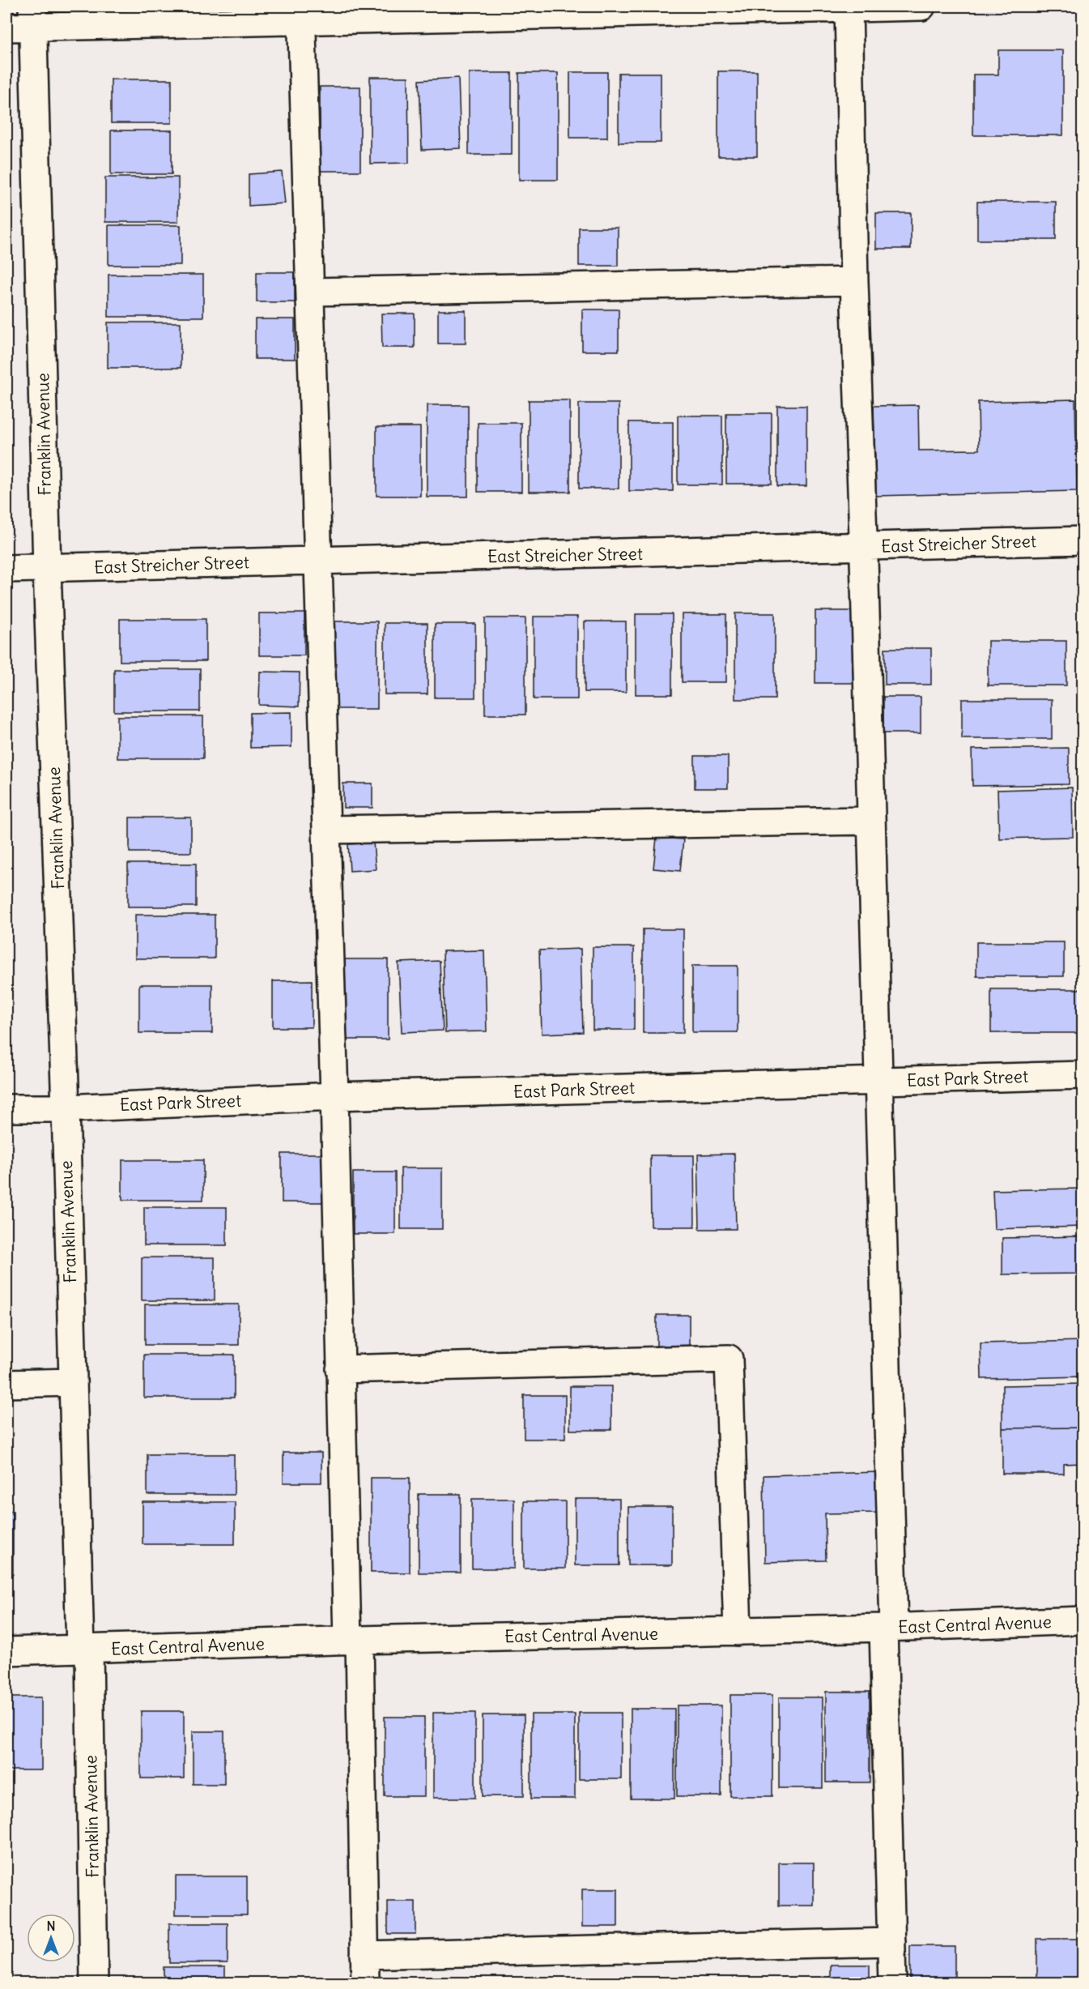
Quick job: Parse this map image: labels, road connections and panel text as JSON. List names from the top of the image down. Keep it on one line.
{"streets":{"street":["Franklin Avenue","East Streicher Street","East Park Street","East Central Avenue"]},"crossings":[["Franklin Avenue","East Streicher Street"],["Franklin Avenue","East Park Street"],["Franklin Avenue","East Central Avenue"]],"north":"top"}
